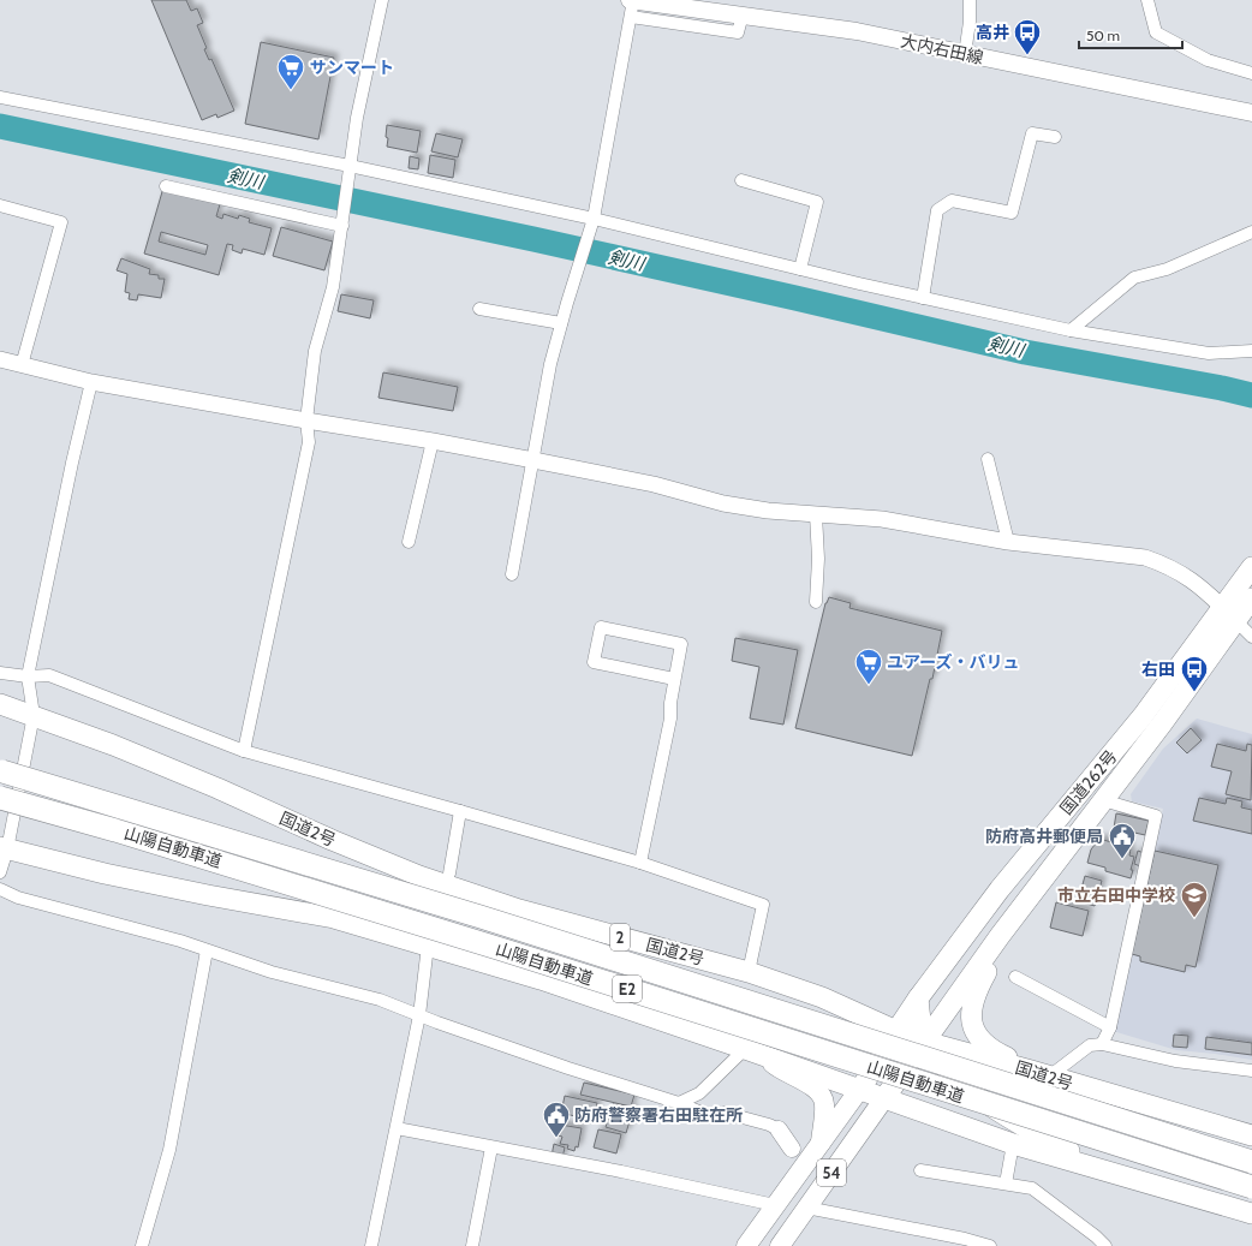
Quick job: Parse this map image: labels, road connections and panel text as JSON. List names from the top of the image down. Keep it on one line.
{"streets":{"highway":["国道262号","国道2号","山陽自動車道","2","E2"],"main road":["大内右田線","54"]},"crossings":[["国道262号","国道2号"],["国道262号","54"]],"water":["剣川"],"places":{"bus stop":["高井","右田"],"supermarket":["サンマート","ユアーズ・バリュ"],"public building":["防府高井郵便局","防府警察署右田駐在所"],"school or university":["市立右田中学校"]},"scale_bar":"50 m"}
